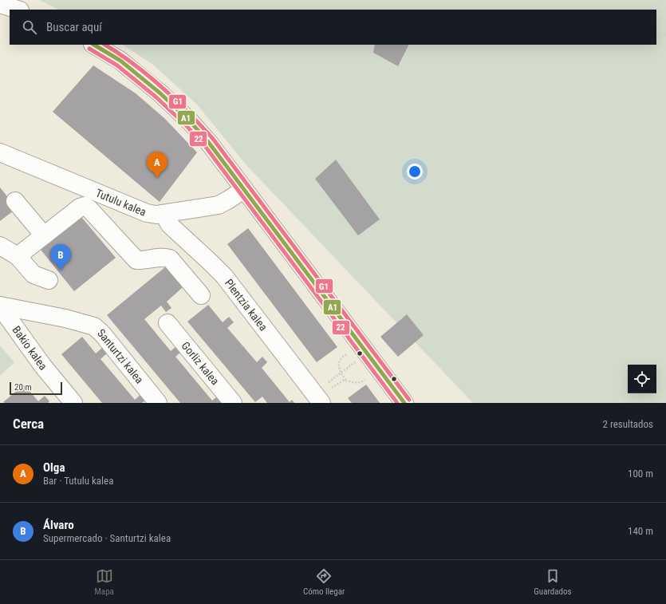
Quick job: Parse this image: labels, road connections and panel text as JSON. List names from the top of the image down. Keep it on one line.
{"streets":{"street":["Tutulu kalea","Plentzia kalea","Bakio kalea","Santurtzi kalea","Gorliz kalea"]},"crossings":[["Tutulu kalea","Plentzia kalea"],["Bakio kalea","Santurtzi kalea"]],"lines":["transit line A1","transit line G1","transit line 22"],"scale_bar":"20 m","page":{"search":"Buscar aquí","pins":["A","B"],"scale":"20 m","heading":["Cerca","2 resultados"],"list":[{"mark":"A","name":"Olga","note":"Bar · Tutulu kalea","value":"100 m"},{"mark":"B","name":"Álvaro","note":"Supermercado · Santurtzi kalea","value":"140 m"}],"nav":["Mapa","Cómo llegar","Guardados"]}}
